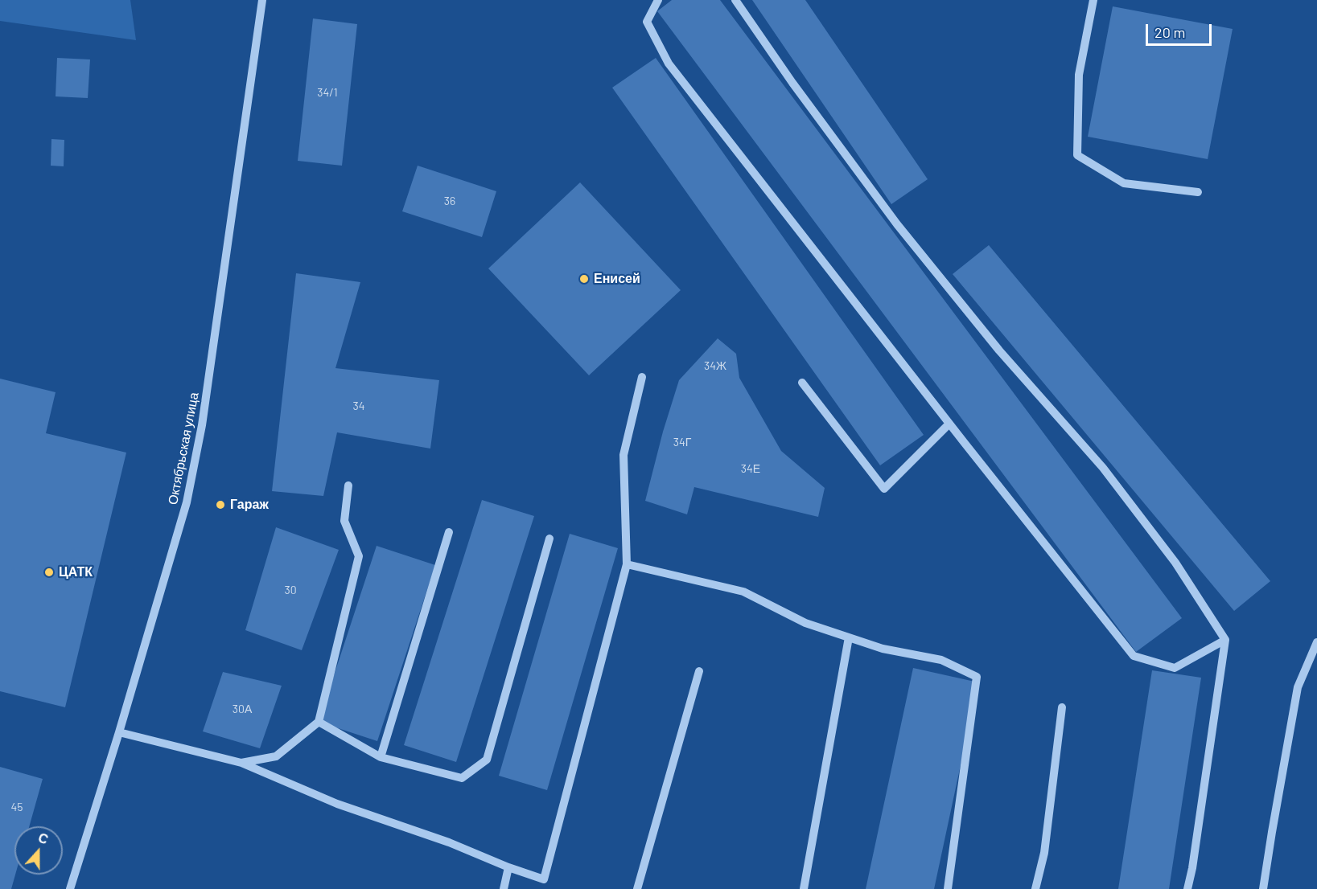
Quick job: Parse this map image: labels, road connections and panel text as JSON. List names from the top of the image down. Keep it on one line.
{"streets":{"street":["Октябрьская улица"]},"places":["Енисей","Гараж","ЦАТК"],"house_numbers":["34/1","36","34Ж","34","34Г","34Е","30","30А","45"],"scale_bar":"20 m","north":"top"}
